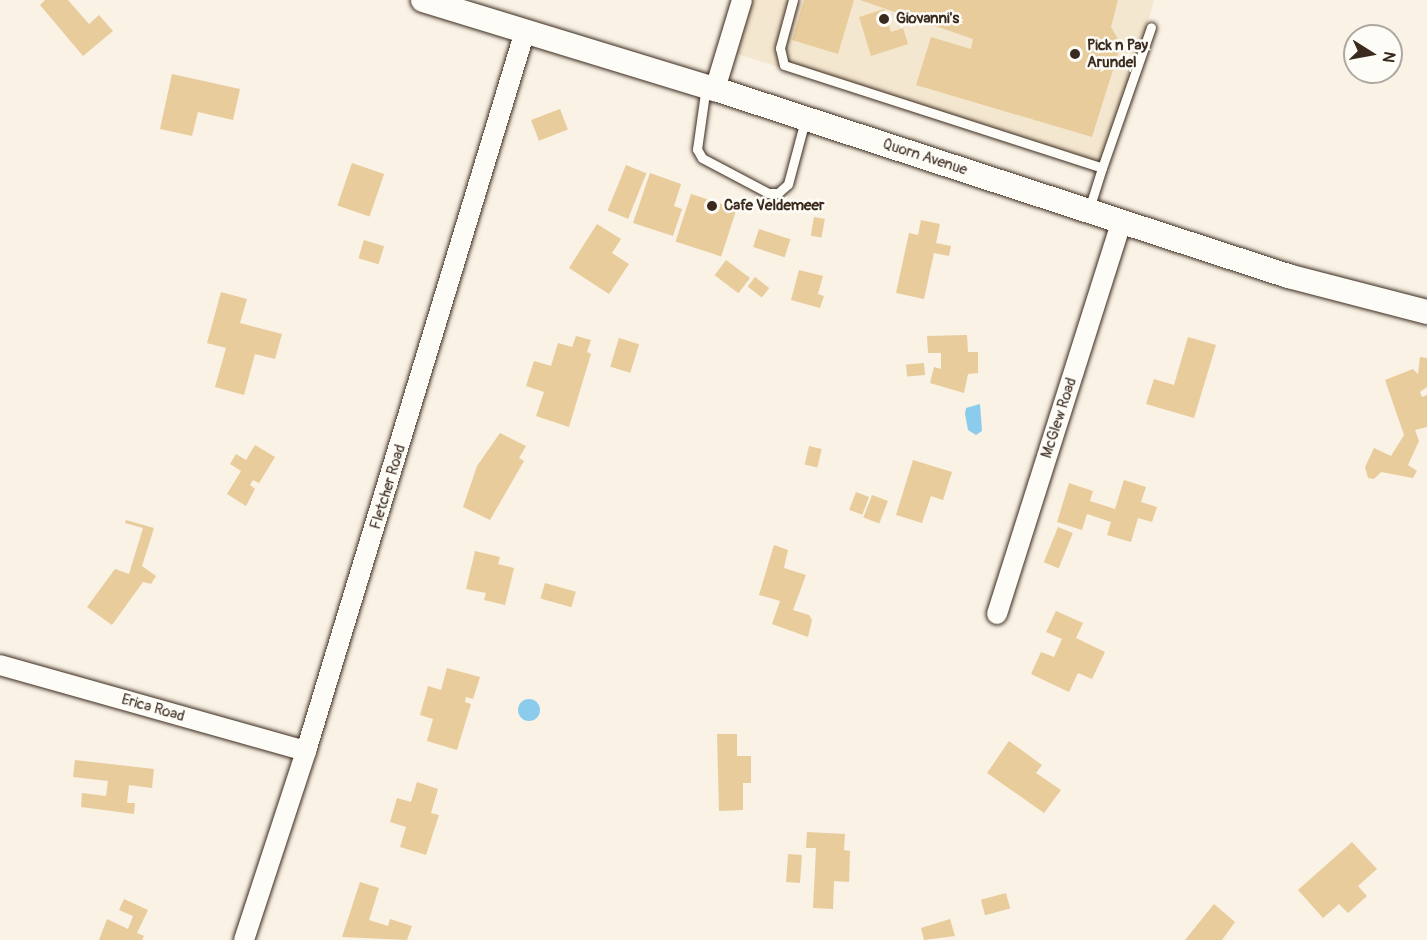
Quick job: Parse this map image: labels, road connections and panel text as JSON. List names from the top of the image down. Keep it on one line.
{"streets":{"street":["Quorn Avenue","McGlew Road","Fletcher Road","Erica Road"]},"crossings":[["Quorn Avenue","McGlew Road"],["Quorn Avenue","Fletcher Road"],["Fletcher Road","Erica Road"]],"places":["Giovanni's","Pick n Pay Arundel","Cafe Veldemeer"],"north":"right"}
